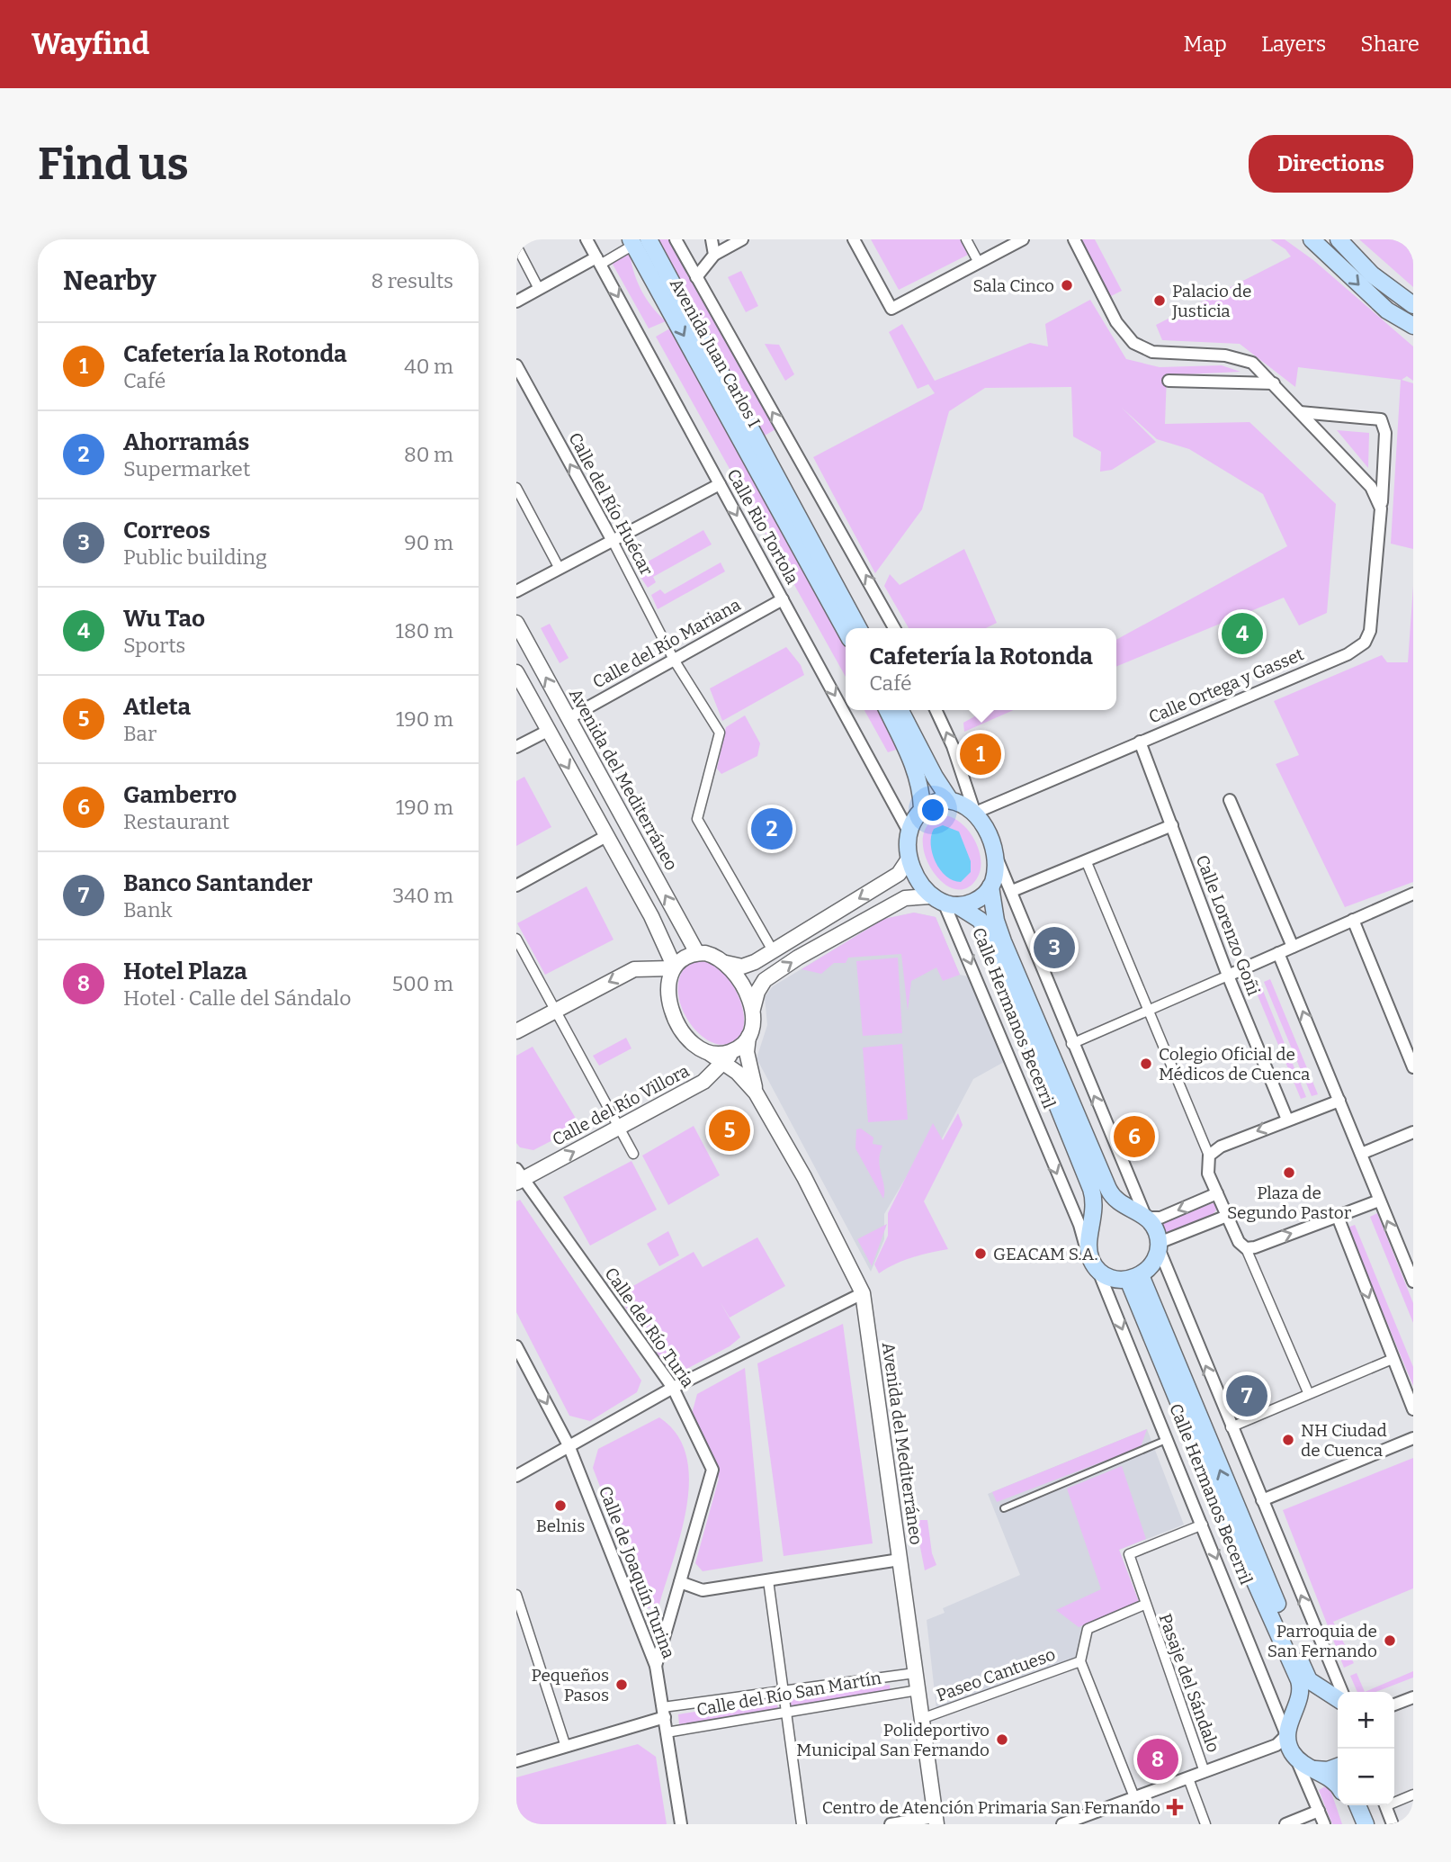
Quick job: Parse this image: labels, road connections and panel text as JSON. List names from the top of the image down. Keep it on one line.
{"streets":{"main road":["Avenida Juan Carlos I","Calle Hermanos Becerril"],"street":["Calle del Río Huécar","Calle Rio Tortola","Calle del Río Mariana","Calle Ortega y Gasset","Avenida del Mediterráneo","Calle Lorenzo Goñi","Calle del Río Villora","Calle del Río Turia","Calle de Joaquín Turina","Paseo Cantueso","Pasaje del Sándalo","Calle del Río San Martín"]},"crossings":[["Calle del Río Huécar","Calle del Río Mariana"],["Calle Rio Tortola","Calle del Río Mariana"],["Calle Rio Tortola","Calle Ortega y Gasset"],["Calle Rio Tortola","Calle Hermanos Becerril"],["Calle del Río Mariana","Avenida del Mediterráneo"],["Calle Ortega y Gasset","Calle Lorenzo Goñi"],["Calle Ortega y Gasset","Calle Hermanos Becerril"],["Avenida del Mediterráneo","Calle del Río Villora"],["Avenida del Mediterráneo","Paseo Cantueso"],["Avenida del Mediterráneo","Calle del Río San Martín"],["Calle del Río Villora","Calle del Río Turia"],["Calle del Río Turia","Calle de Joaquín Turina"],["Calle de Joaquín Turina","Calle del Río San Martín"],["Paseo Cantueso","Pasaje del Sándalo"]],"one_way":["Avenida Juan Carlos I","Calle Rio Tortola","Calle del Río Villora"],"places":{"other":["Sala Cinco","Palacio de Justicia","Colegio Oficial de Médicos de Cuenca","Plaza de Segundo Pastor","GEACAM S.A.","NH Ciudad de Cuenca","Belnis","Parroquia de San Fernando","Pequeños Pasos","Polideportivo Municipal San Fernando"],"health":["Centro de Atención Primaria San Fernando"]},"page":{"header":"Wayfind","nav":["Map","Layers","Share"],"buttons":"Directions","title":"Find us","heading":["Nearby","8 results"],"list":[{"mark":"1","name":"Cafetería la Rotonda","note":"Café","value":"40 m"},{"mark":"2","name":"Ahorramás","note":"Supermarket","value":"80 m"},{"mark":"3","name":"Correos","note":"Public building","value":"90 m"},{"mark":"4","name":"Wu Tao","note":"Sports","value":"180 m"},{"mark":"5","name":"Atleta","note":"Bar","value":"190 m"},{"mark":"6","name":"Gamberro","note":"Restaurant","value":"190 m"},{"mark":"7","name":"Banco Santander","note":"Bank","value":"340 m"},{"mark":"8","name":"Hotel Plaza","note":"Hotel · Calle del Sándalo","value":"500 m"}],"pins":["4","1","2","3","5","6","7","8"],"popup":["Cafetería la Rotonda","Café"],"map_buttons":["+","−"]}}
